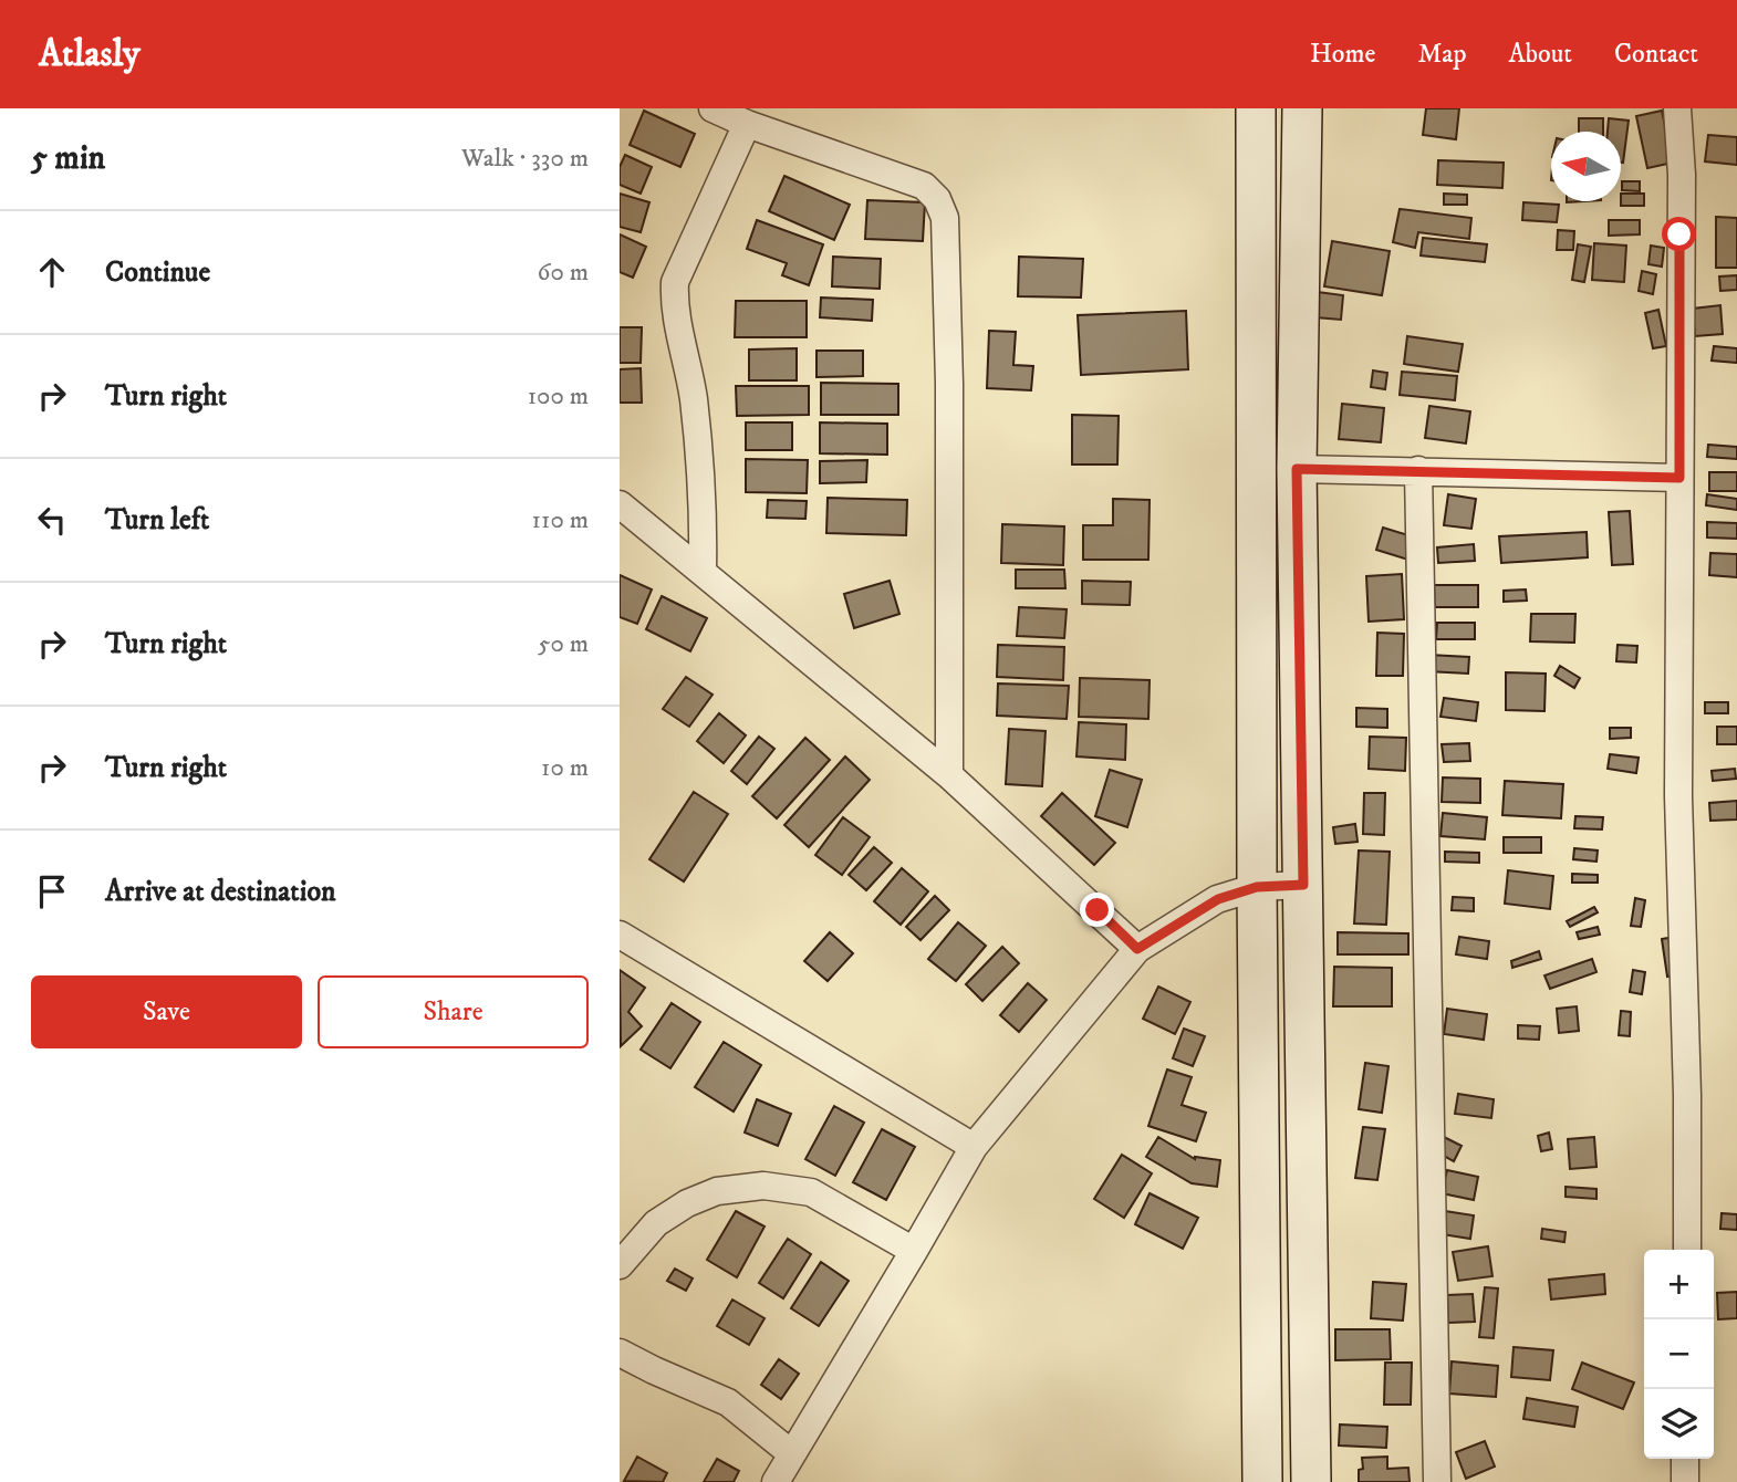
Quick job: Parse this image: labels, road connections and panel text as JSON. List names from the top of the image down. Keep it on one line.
{"north":"left","page":{"header":"Atlasly","nav":["Home","Map","About","Contact"],"heading":["5 min","Walk · 330 m"],"list":[["Continue","60 m"],["Turn right","100 m"],["Turn left","110 m"],["Turn right","50 m"],["Turn right","10 m"],"Arrive at destination"],"buttons":["Save","Share"],"map_buttons":["+","−"]}}
